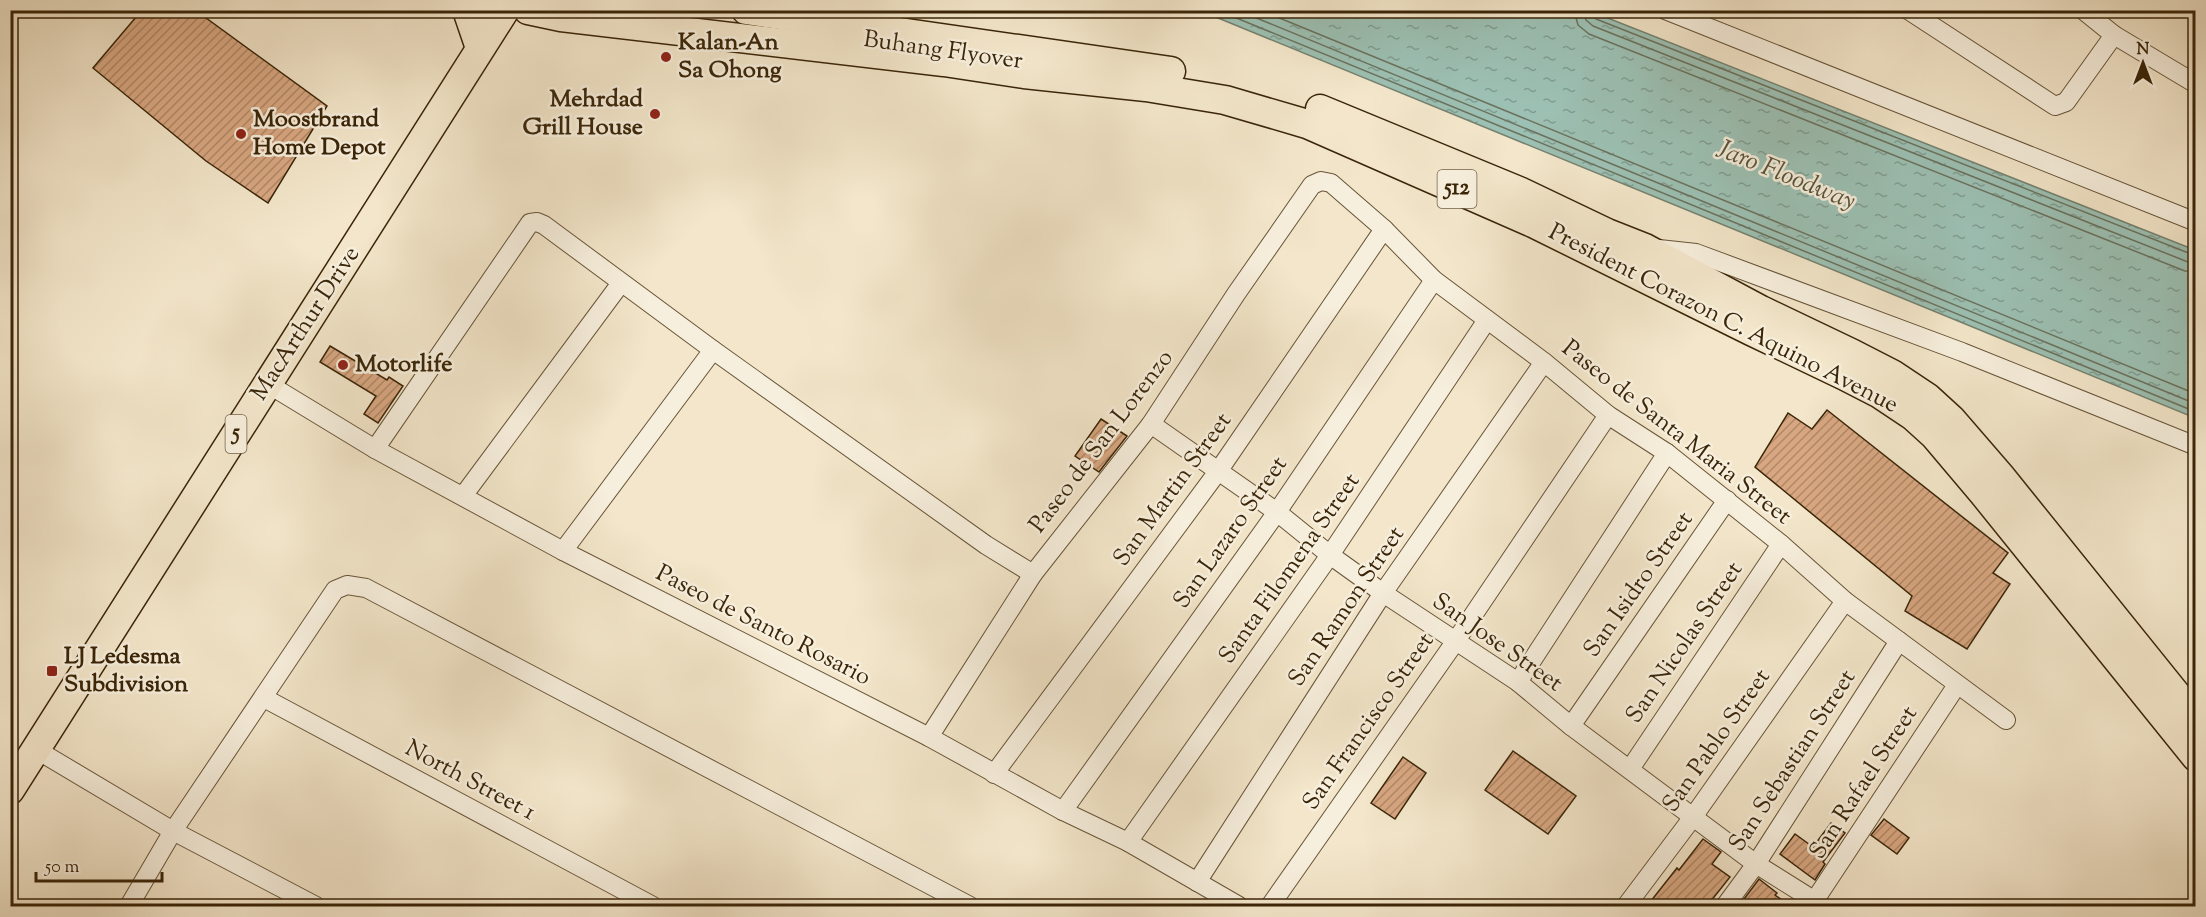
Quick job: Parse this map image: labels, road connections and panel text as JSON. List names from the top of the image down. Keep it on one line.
{"streets":{"main road":["Buhang Flyover","512","President Corazon C. Aquino Avenue","MacArthur Drive","5"],"street":["Paseo de Santa Maria Street","Paseo de San Lorenzo","San Martin Street","San Lazaro Street","Santa Filomena Street","San Isidro Street","San Ramon Street","Paseo de Santo Rosario","San Jose Street","San Nicolas Street","San Francisco Street","San Pablo Street","San Sebastian Street","North Street 1","San Rafael Street"]},"crossings":[["Buhang Flyover","President Corazon C. Aquino Avenue"],["MacArthur Drive","Paseo de Santo Rosario"],["Paseo de Santa Maria Street","Paseo de San Lorenzo"],["Paseo de Santa Maria Street","San Martin Street"],["Paseo de Santa Maria Street","San Lazaro Street"],["Paseo de Santa Maria Street","Santa Filomena Street"],["Paseo de Santa Maria Street","San Isidro Street"],["Paseo de Santa Maria Street","San Ramon Street"],["Paseo de Santa Maria Street","San Nicolas Street"],["Paseo de Santa Maria Street","San Francisco Street"],["Paseo de Santa Maria Street","San Pablo Street"],["Paseo de Santa Maria Street","San Sebastian Street"],["Paseo de Santa Maria Street","San Rafael Street"],["Paseo de San Lorenzo","Paseo de Santo Rosario"],["Paseo de San Lorenzo","San Jose Street"],["San Martin Street","Paseo de Santo Rosario"],["San Martin Street","San Jose Street"],["San Lazaro Street","Paseo de Santo Rosario"],["San Lazaro Street","San Jose Street"],["Santa Filomena Street","Paseo de Santo Rosario"],["Santa Filomena Street","San Jose Street"],["San Isidro Street","San Jose Street"],["San Ramon Street","Paseo de Santo Rosario"],["San Ramon Street","San Jose Street"],["San Jose Street","San Nicolas Street"],["San Jose Street","San Francisco Street"],["San Jose Street","San Pablo Street"],["San Jose Street","San Sebastian Street"],["San Jose Street","San Rafael Street"]],"water":["Jaro Floodway"],"places":{"other":["Kalan-An Sa Ohong","Mehrdad Grill House","Moostbrand Home Depot","Motorlife"],"transit":["LJ Ledesma Subdivision"]},"scale_bar":"50 m","north":"top"}
